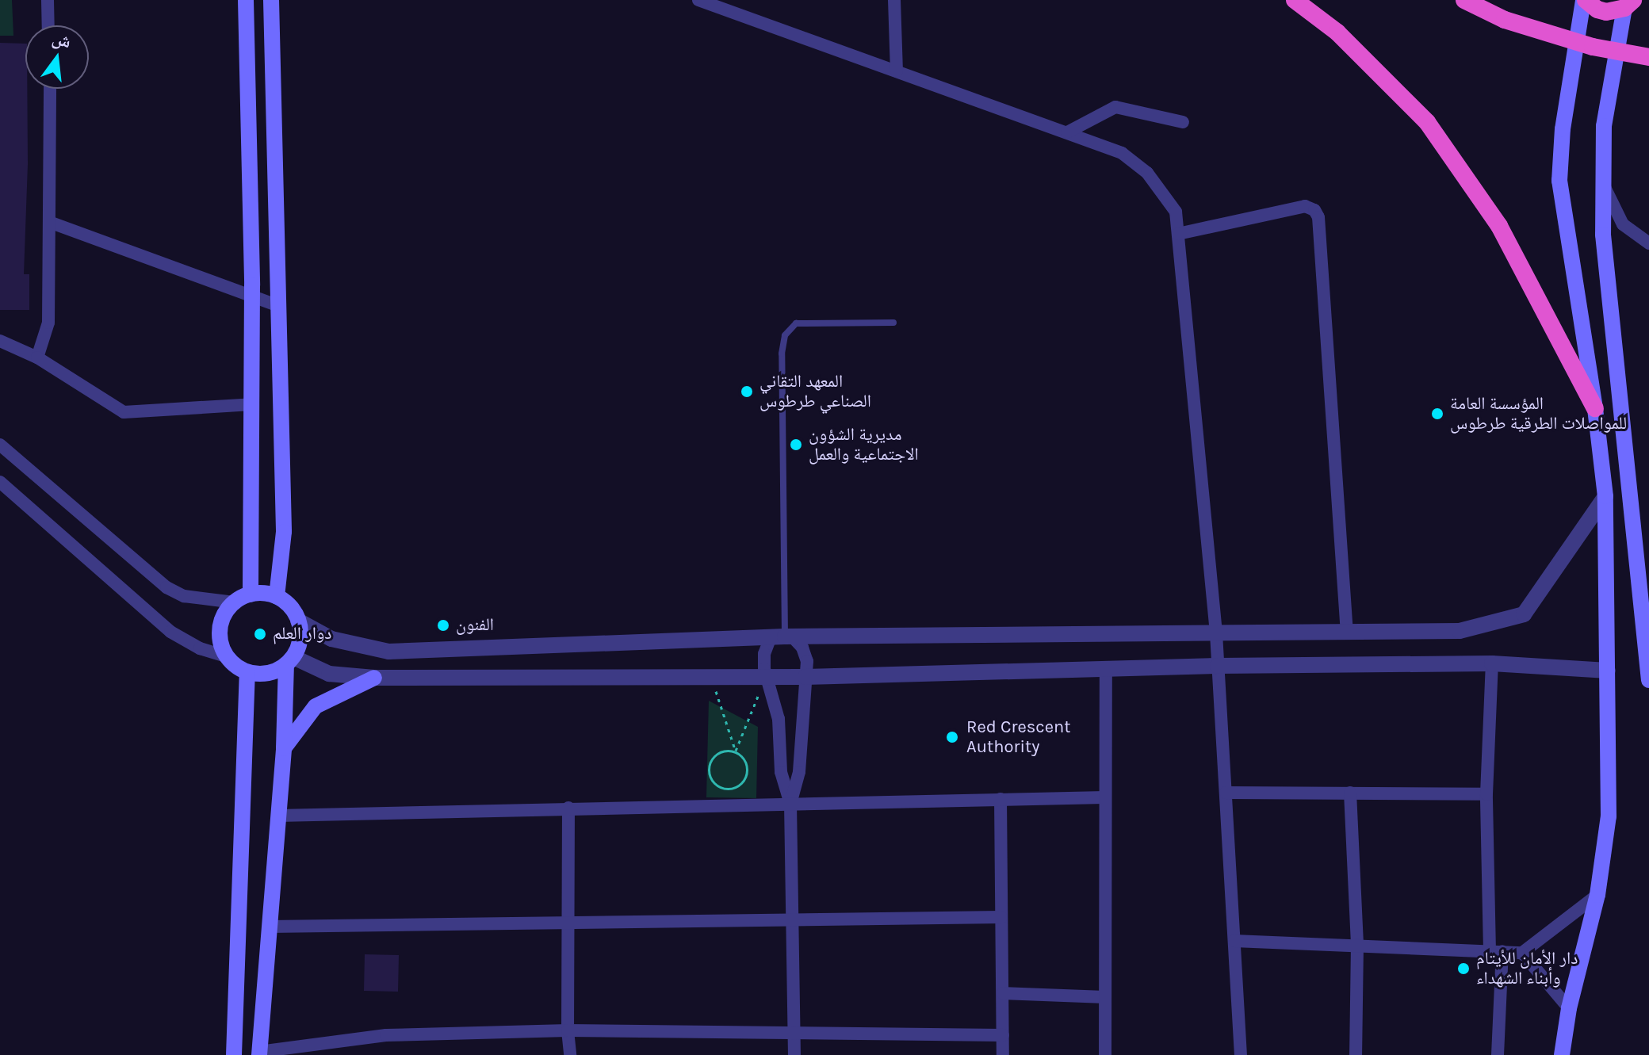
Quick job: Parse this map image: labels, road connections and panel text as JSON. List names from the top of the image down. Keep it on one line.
{"places":["المعهد التقاني الصناعي طرطوس","المؤسسة العامة للمواصلات الطرقية طرطوس","مديرية الشؤون الاجتماعية والعمل","الفنون","دوار العلم","Red Crescent Authority","دار الأمان للأيتام وأبناء الشهداء"],"north":"top"}
